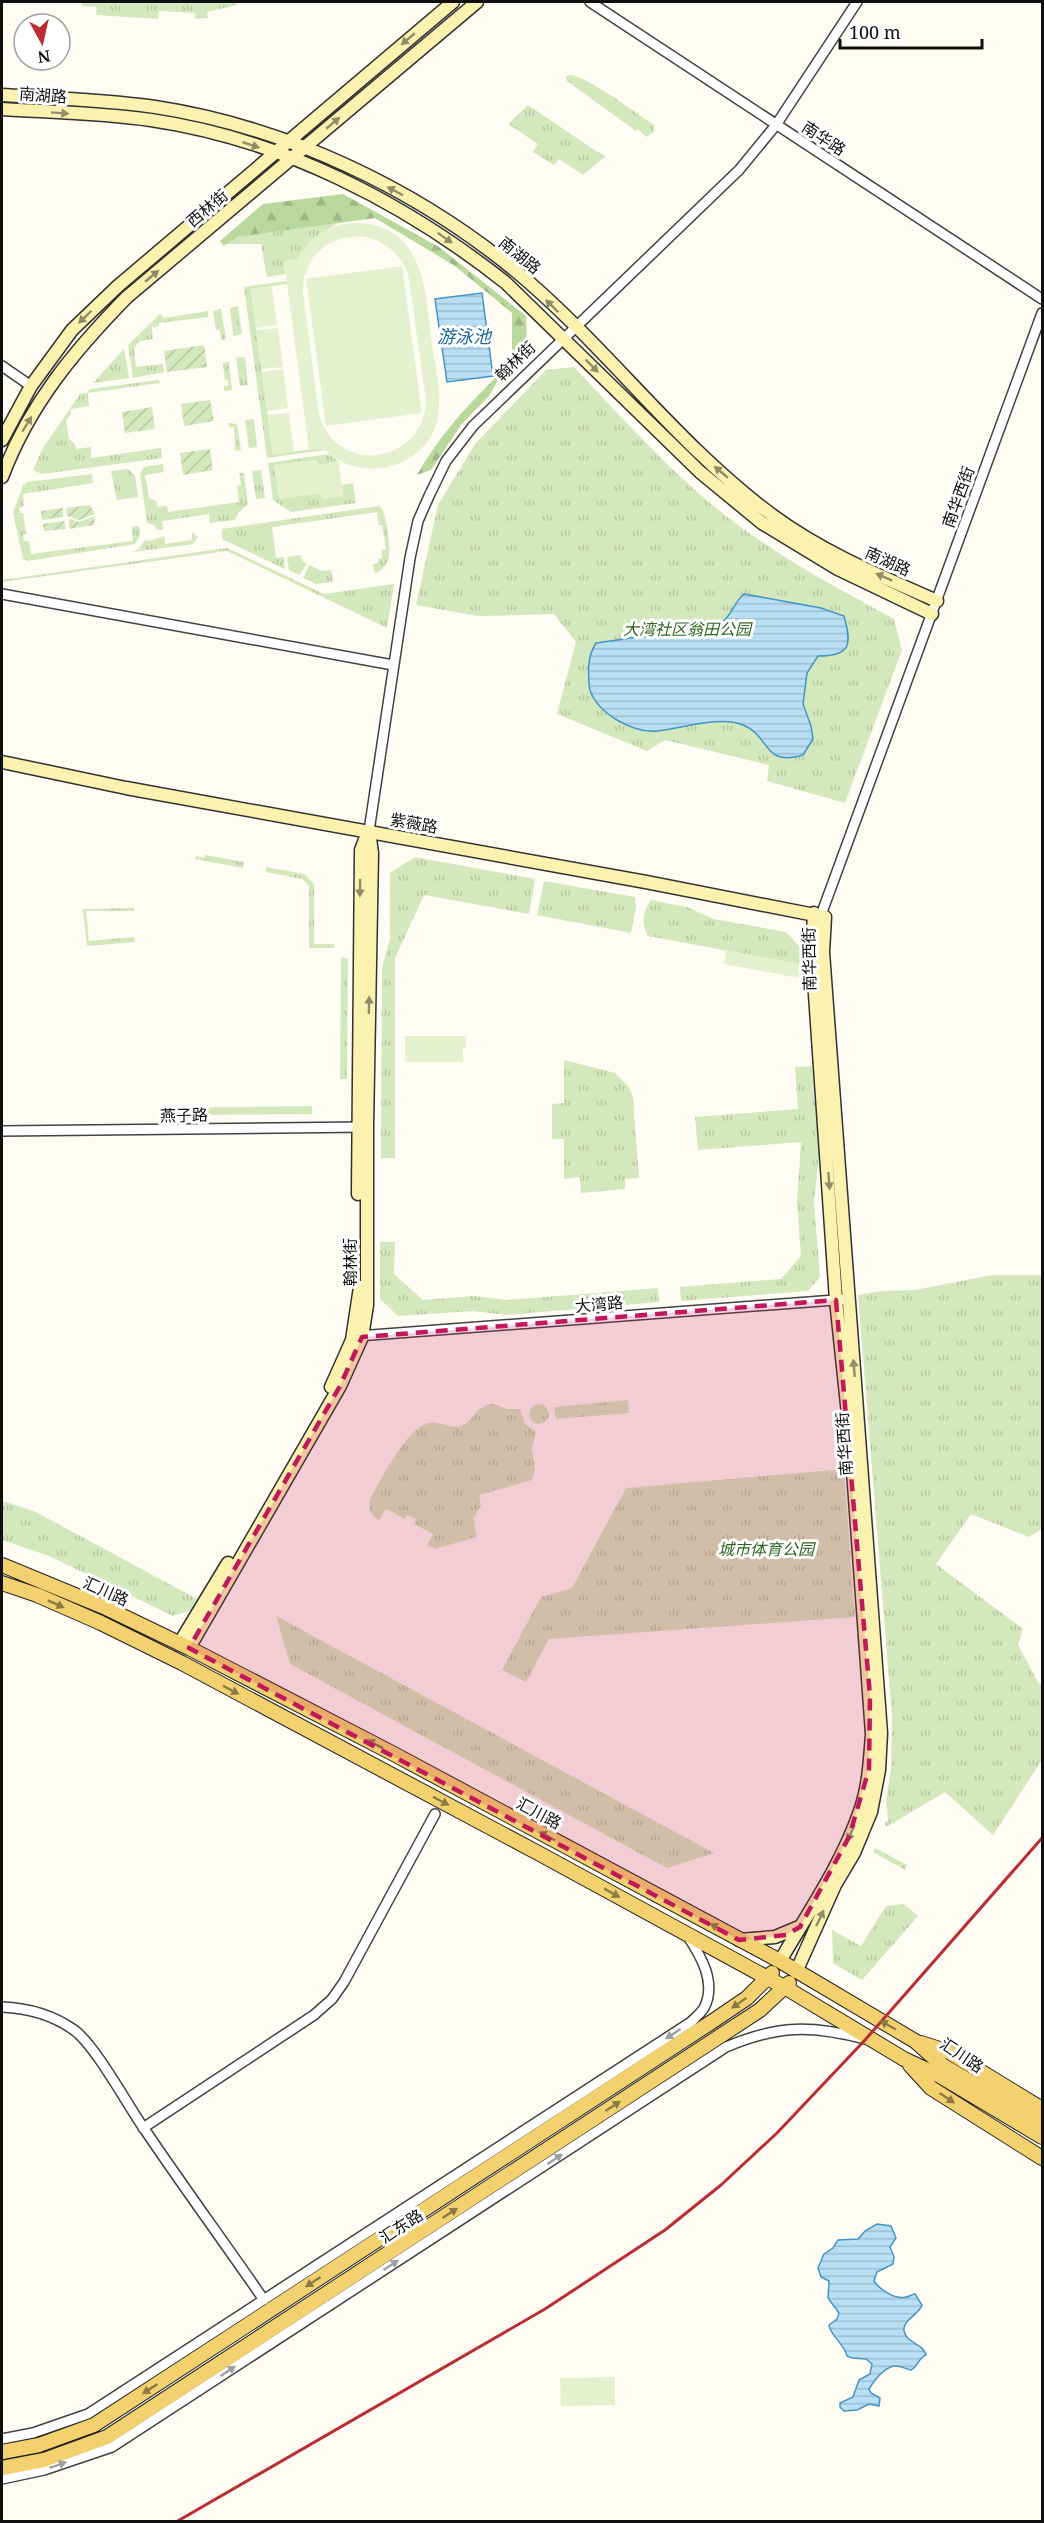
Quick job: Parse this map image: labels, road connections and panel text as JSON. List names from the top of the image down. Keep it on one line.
{"streets":{"main road":["南湖路","西林街","翰林街","南华西街","紫薇路","汇川路","汇东路"],"street":["南华路","燕子路","大湾路"]},"crossings":[["南湖路","西林街"],["南湖路","翰林街"],["南湖路","南华西街"],["南华路","翰林街"],["翰林街","紫薇路"],["翰林街","燕子路"],["翰林街","大湾路"],["翰林街","汇川路"],["南华西街","紫薇路"],["南华西街","大湾路"],["南华西街","汇川路"],["南华西街","汇东路"],["汇川路","汇东路"]],"water":["游泳池"],"parks":["大湾社区翁田公园","城市体育公园"],"scale_bar":"100 m","north":"bottom"}
